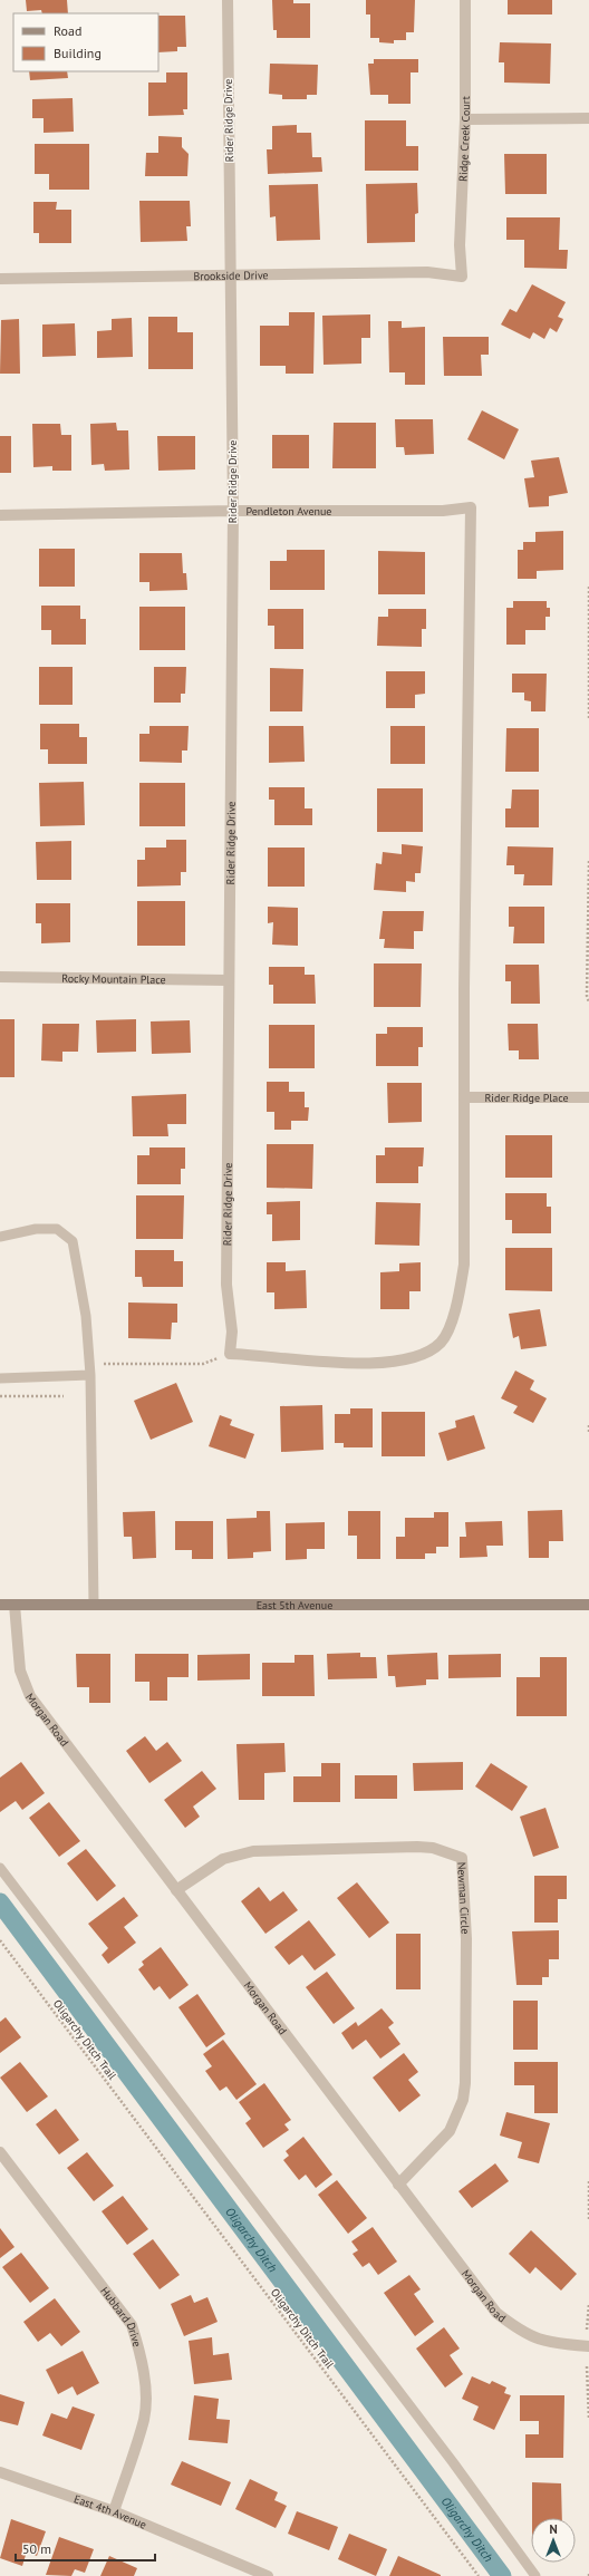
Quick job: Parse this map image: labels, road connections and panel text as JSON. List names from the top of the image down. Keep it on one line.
{"streets":{"street":["Rider Ridge Drive","Ridge Creek Court","Brookside Drive","Pendleton Avenue","Rocky Mountain Place","Rider Ridge Place","East 5th Avenue","Morgan Road","Newman Circle","Hubbard Drive","East 4th Avenue"],"path":["Oligarchy Ditch Trail"]},"crossings":[["Rider Ridge Drive","Brookside Drive"],["Rider Ridge Drive","Pendleton Avenue"],["Rider Ridge Drive","Rocky Mountain Place"],["Ridge Creek Court","Brookside Drive"],["Pendleton Avenue","Rider Ridge Place"],["East 5th Avenue","Morgan Road"],["Morgan Road","Newman Circle"],["Hubbard Drive","East 4th Avenue"]],"water":["Oligarchy Ditch"],"legend":["Road","Building"],"scale_bar":"50 m","north":"top"}
